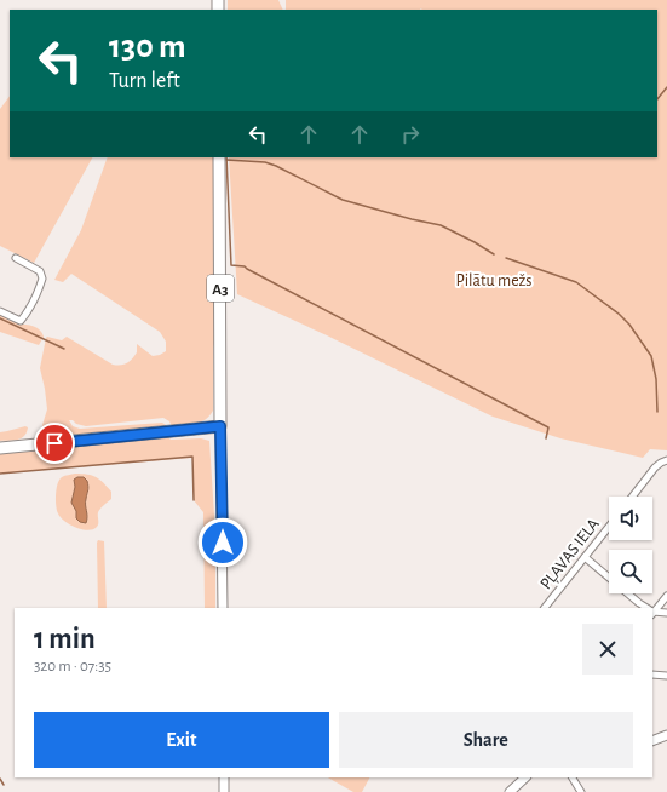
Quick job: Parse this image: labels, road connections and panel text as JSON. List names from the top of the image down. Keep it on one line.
{"streets":{"highway":["A3"],"street":["PĻAVAS IELA"]},"parks":["Pilātu mežs"],"page":{"turn":["130 m","Turn left"],"heading":["1 min","320 m · 07:35"],"buttons":["Exit","Share"]}}
